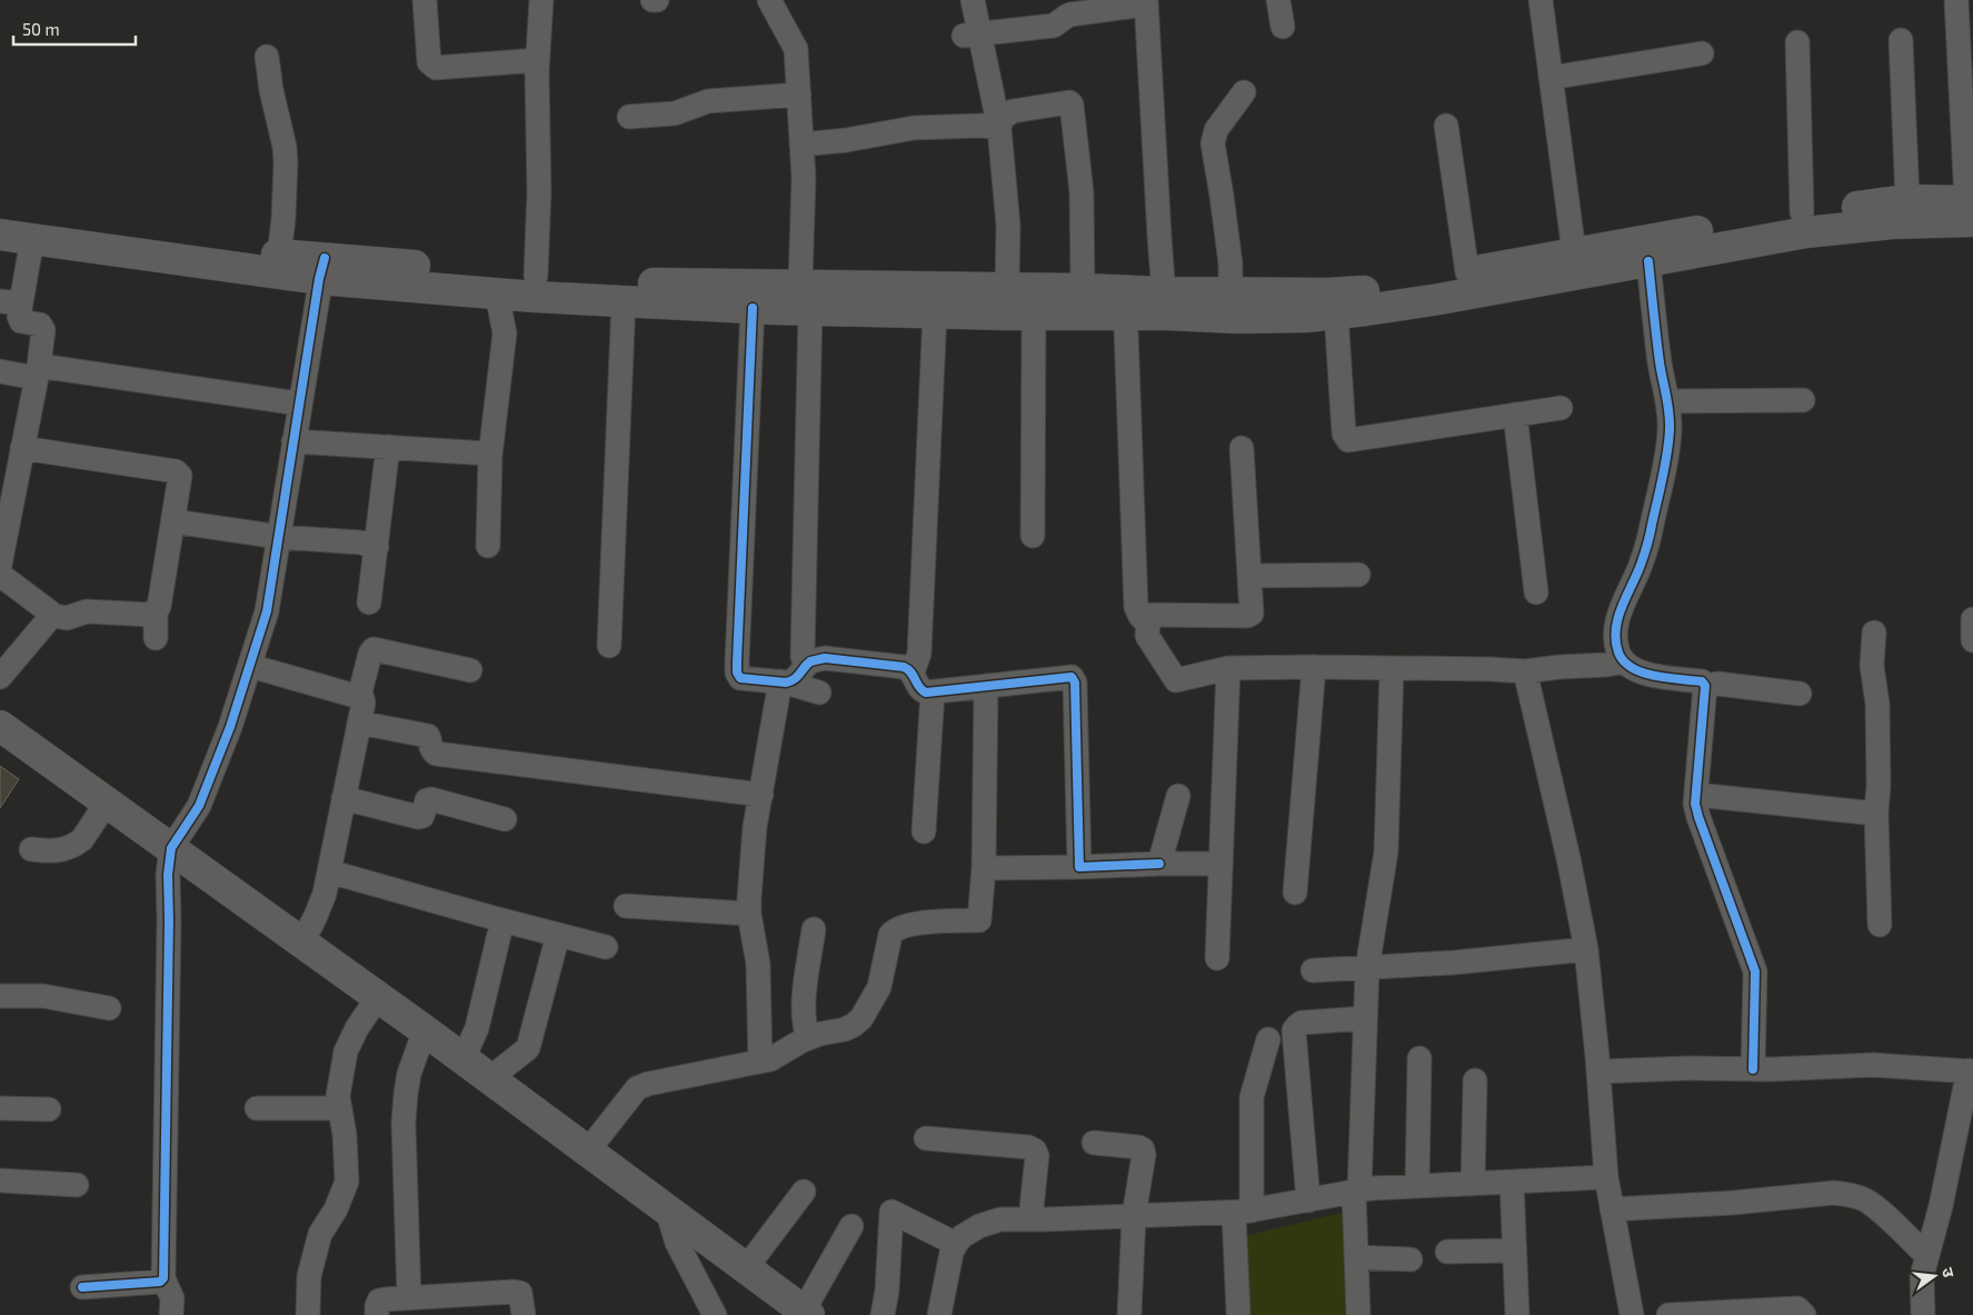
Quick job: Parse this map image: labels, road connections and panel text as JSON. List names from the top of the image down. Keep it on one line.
{"scale_bar":"50 m","north":"right"}
